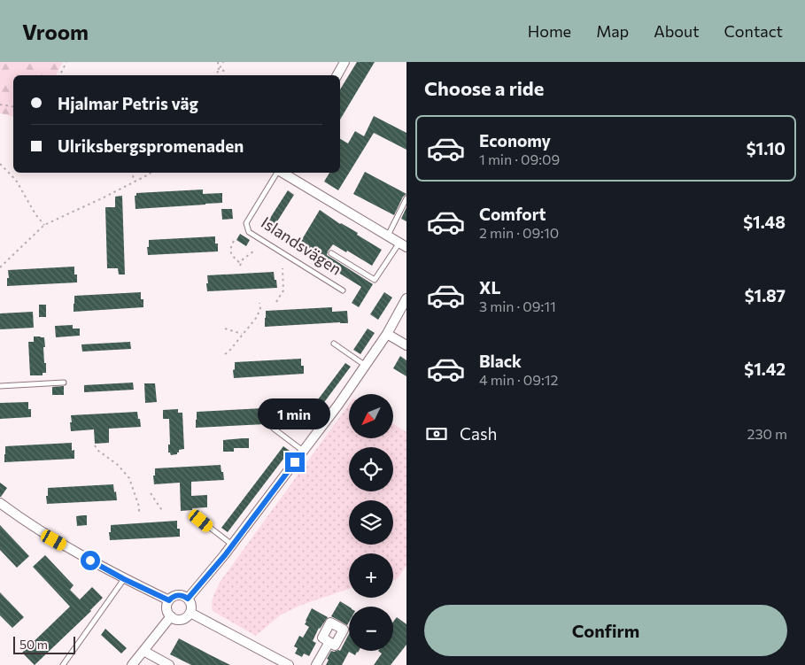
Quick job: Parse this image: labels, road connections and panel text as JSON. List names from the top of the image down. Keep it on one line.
{"streets":{"street":["Islandsvägen"]},"scale_bar":"50 m","north":"bottom left","page":{"header":"Vroom","nav":["Home","Map","About","Contact"],"heading":"Choose a ride","banner":["Hjalmar Petris väg","Ulriksbergspromenaden"],"list":[{"name":"Economy","note":"1 min · 09:09","value":"$1.10"},{"name":"Comfort","note":"2 min · 09:10","value":"$1.48"},{"name":"XL","note":"3 min · 09:11","value":"$1.87"},{"name":"Black","note":"4 min · 09:12","value":"$1.42"}],"map_buttons":["+","−"],"bubble":"1 min","pay":["Cash","230 m"],"buttons":"Confirm","scale":"50 m"}}
